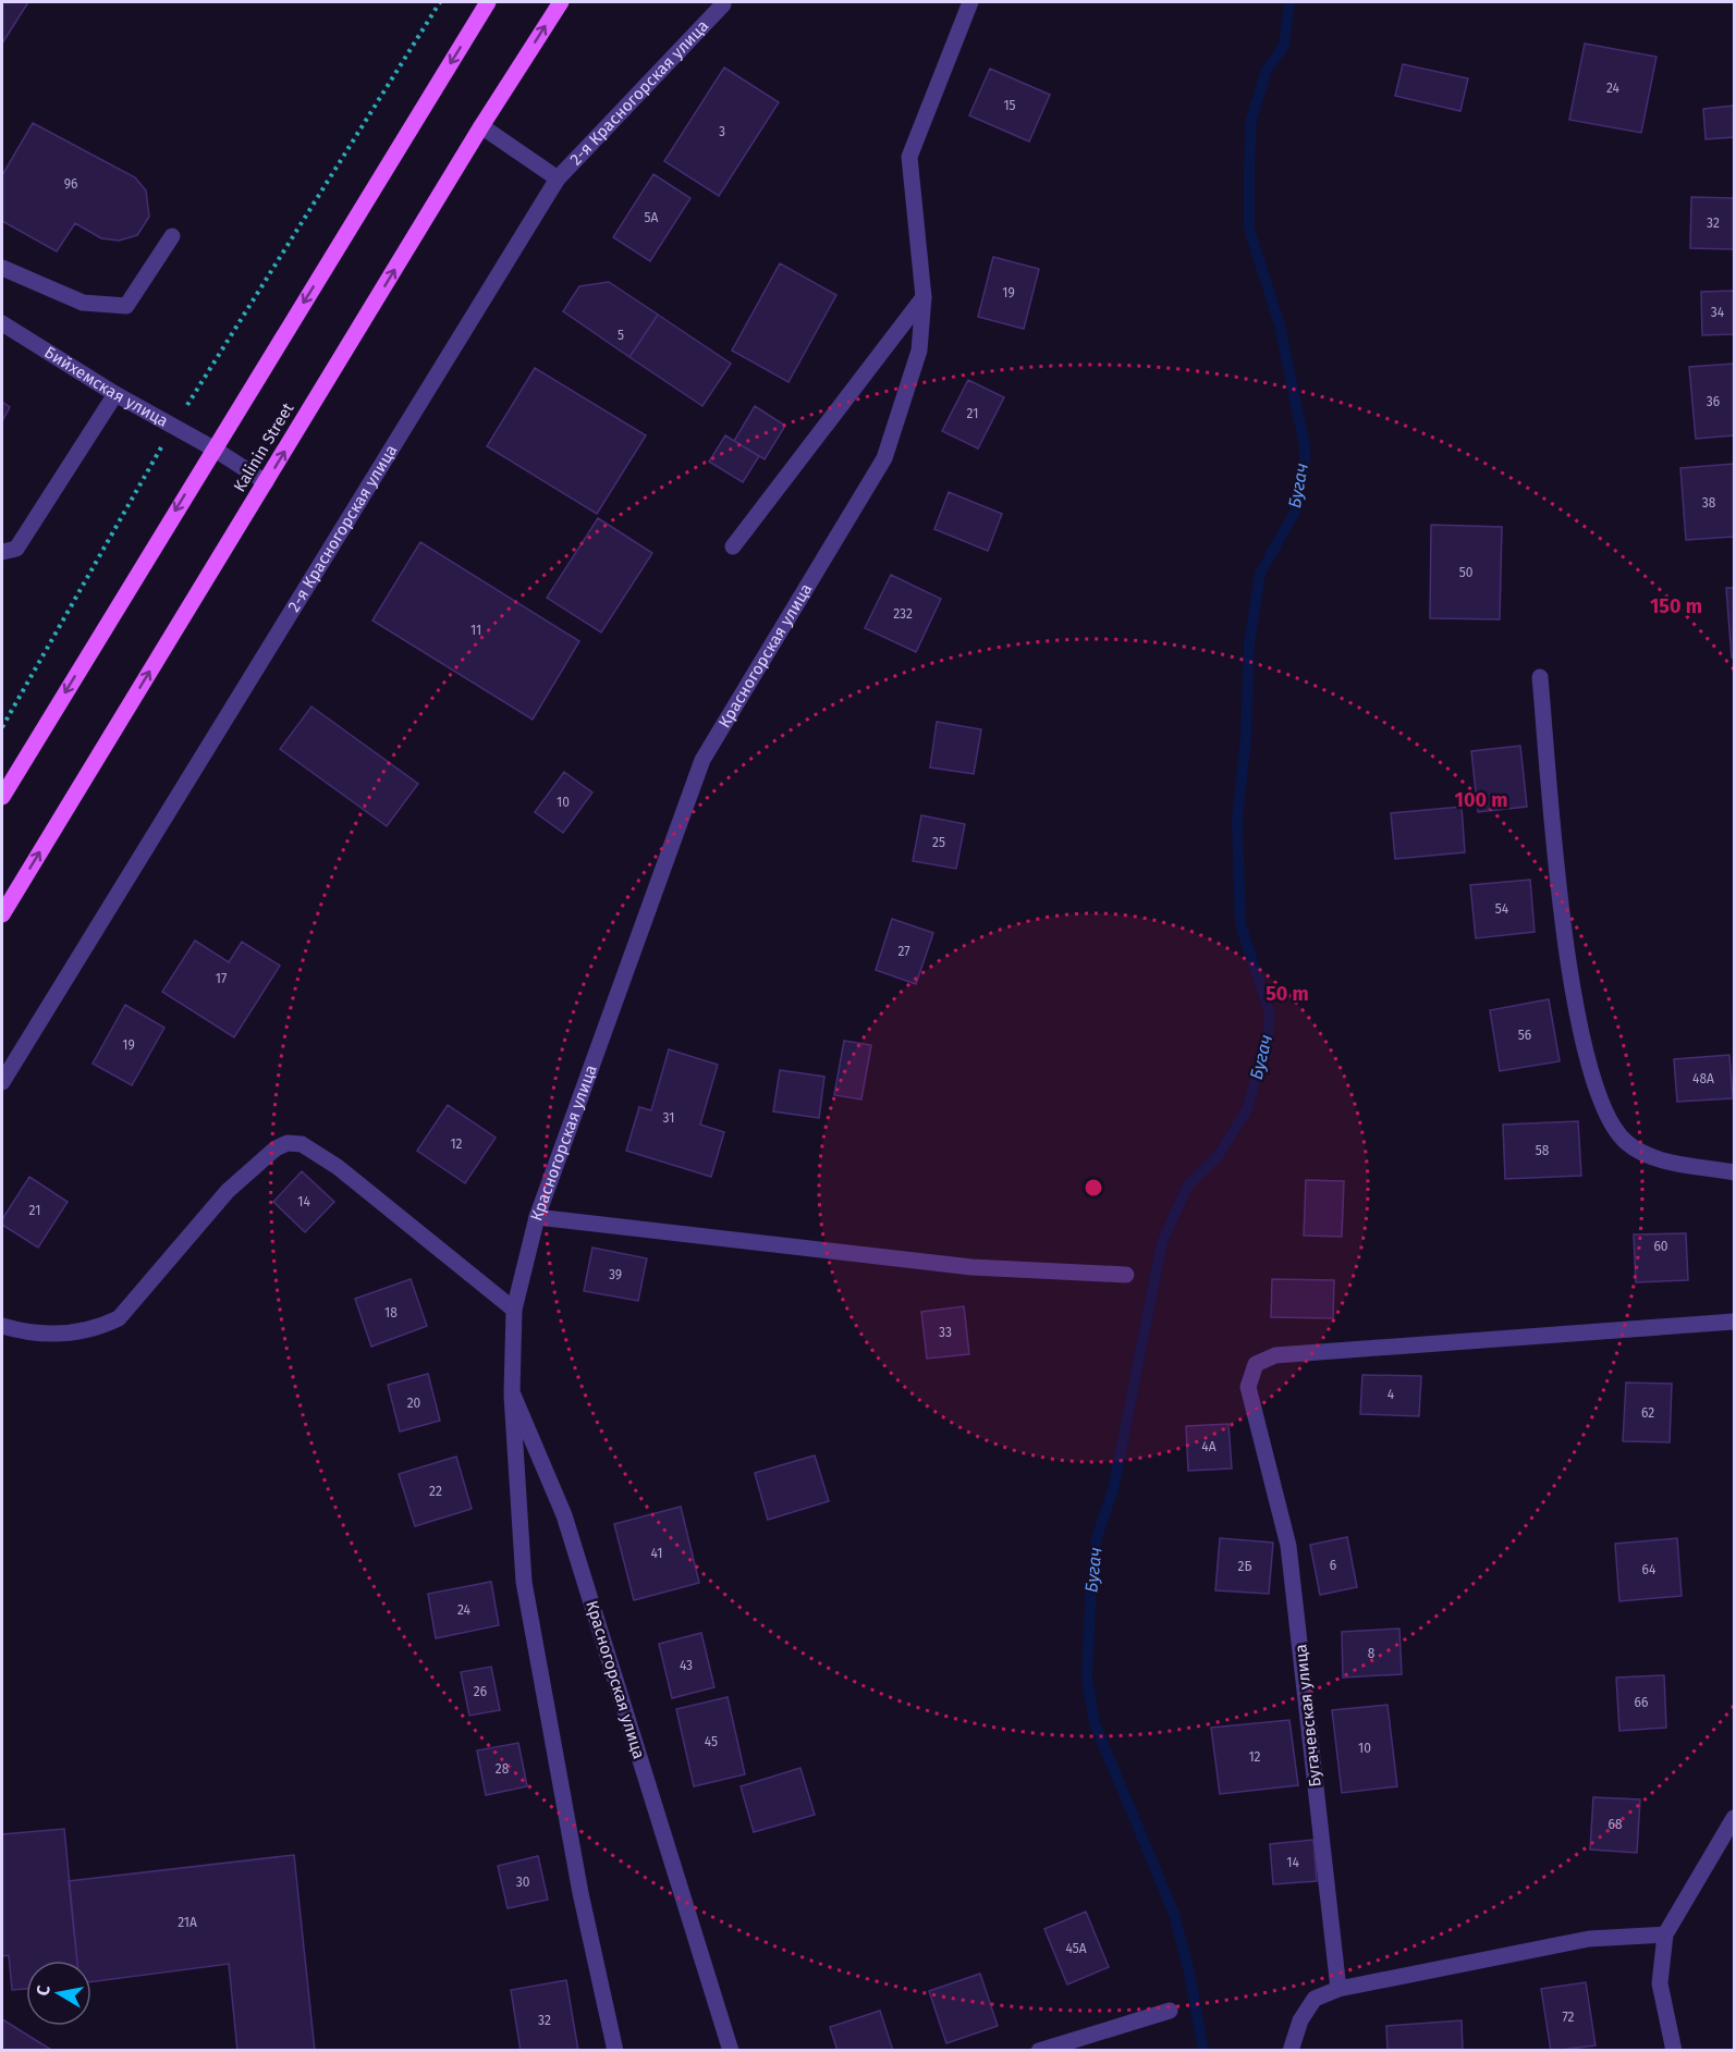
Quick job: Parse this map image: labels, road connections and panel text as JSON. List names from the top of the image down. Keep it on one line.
{"streets":{"main road":["Kalinin Street"],"street":["2-я Красногорская улица","Бийхемская улица","Красногорская улица","Бугачевская улица"]},"crossings":[["Бийхемская улица","Kalinin Street"]],"water":["Бугач"],"house_numbers":["24","15","3","96","5А","32","19","34","5","36","21","38","50","232","11","10","25","54","27","17","56","19","48А","31","12","58","14","21","60","39","18","33","4","20","62","4А","22","41","6","2Б","64","24","8","43","26","66","45","10","12","28","68","14","30","21А","45А","72","32"],"north":"left","rings":["150 m","100 m","50 m"]}
